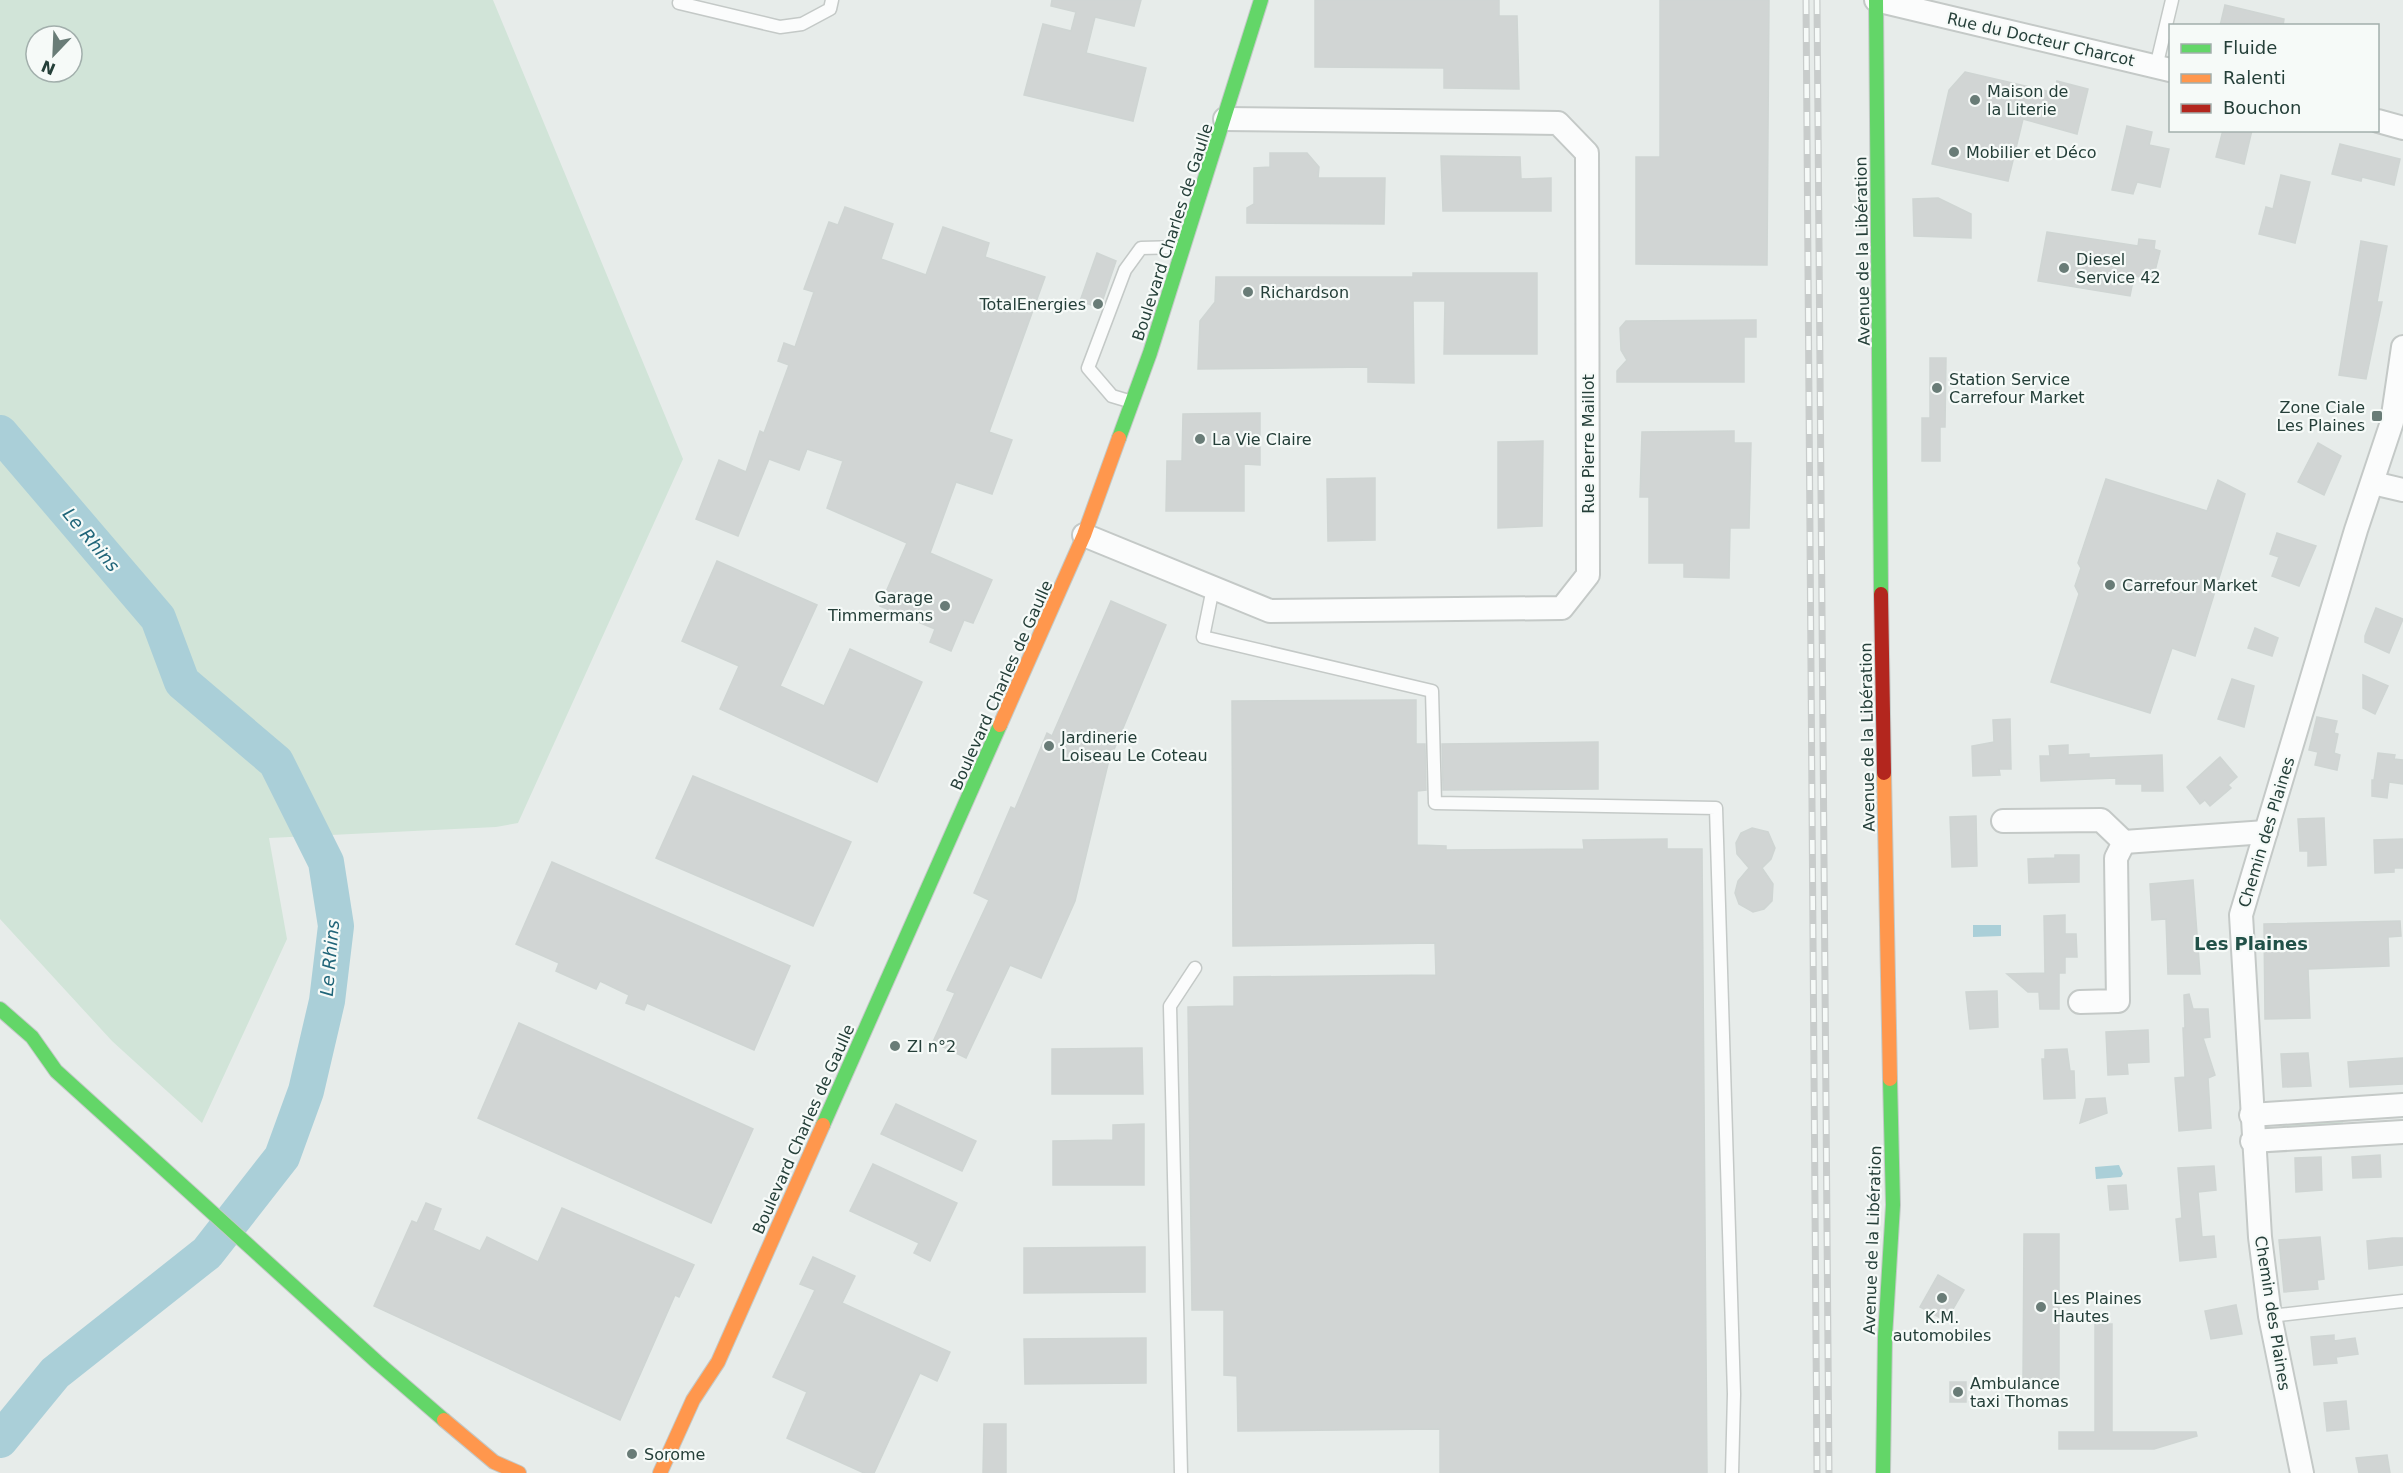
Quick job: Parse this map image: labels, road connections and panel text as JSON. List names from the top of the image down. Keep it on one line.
{"streets":{"street":["Rue du Docteur Charcot","Boulevard Charles de Gaulle","Avenue de la Libération","Rue Pierre Maillot","Chemin des Plaines"]},"crossings":[["Rue du Docteur Charcot","Avenue de la Libération"],["Boulevard Charles de Gaulle","Rue Pierre Maillot"]],"districts":["Les Plaines"],"water":["Le Rhins"],"places":{"other":["Maison de la Literie","Mobilier et Déco","Diesel Service 42","Richardson","TotalEnergies","Station Service Carrefour Market","La Vie Claire","Carrefour Market","Garage Timmermans","Jardinerie Loiseau Le Coteau","ZI n°2","K.M. automobiles","Les Plaines Hautes","Ambulance taxi Thomas","Sorome"],"transit":["Zone Ciale Les Plaines"]},"legend":["Fluide","Ralenti","Bouchon"],"north":"bottom left"}
